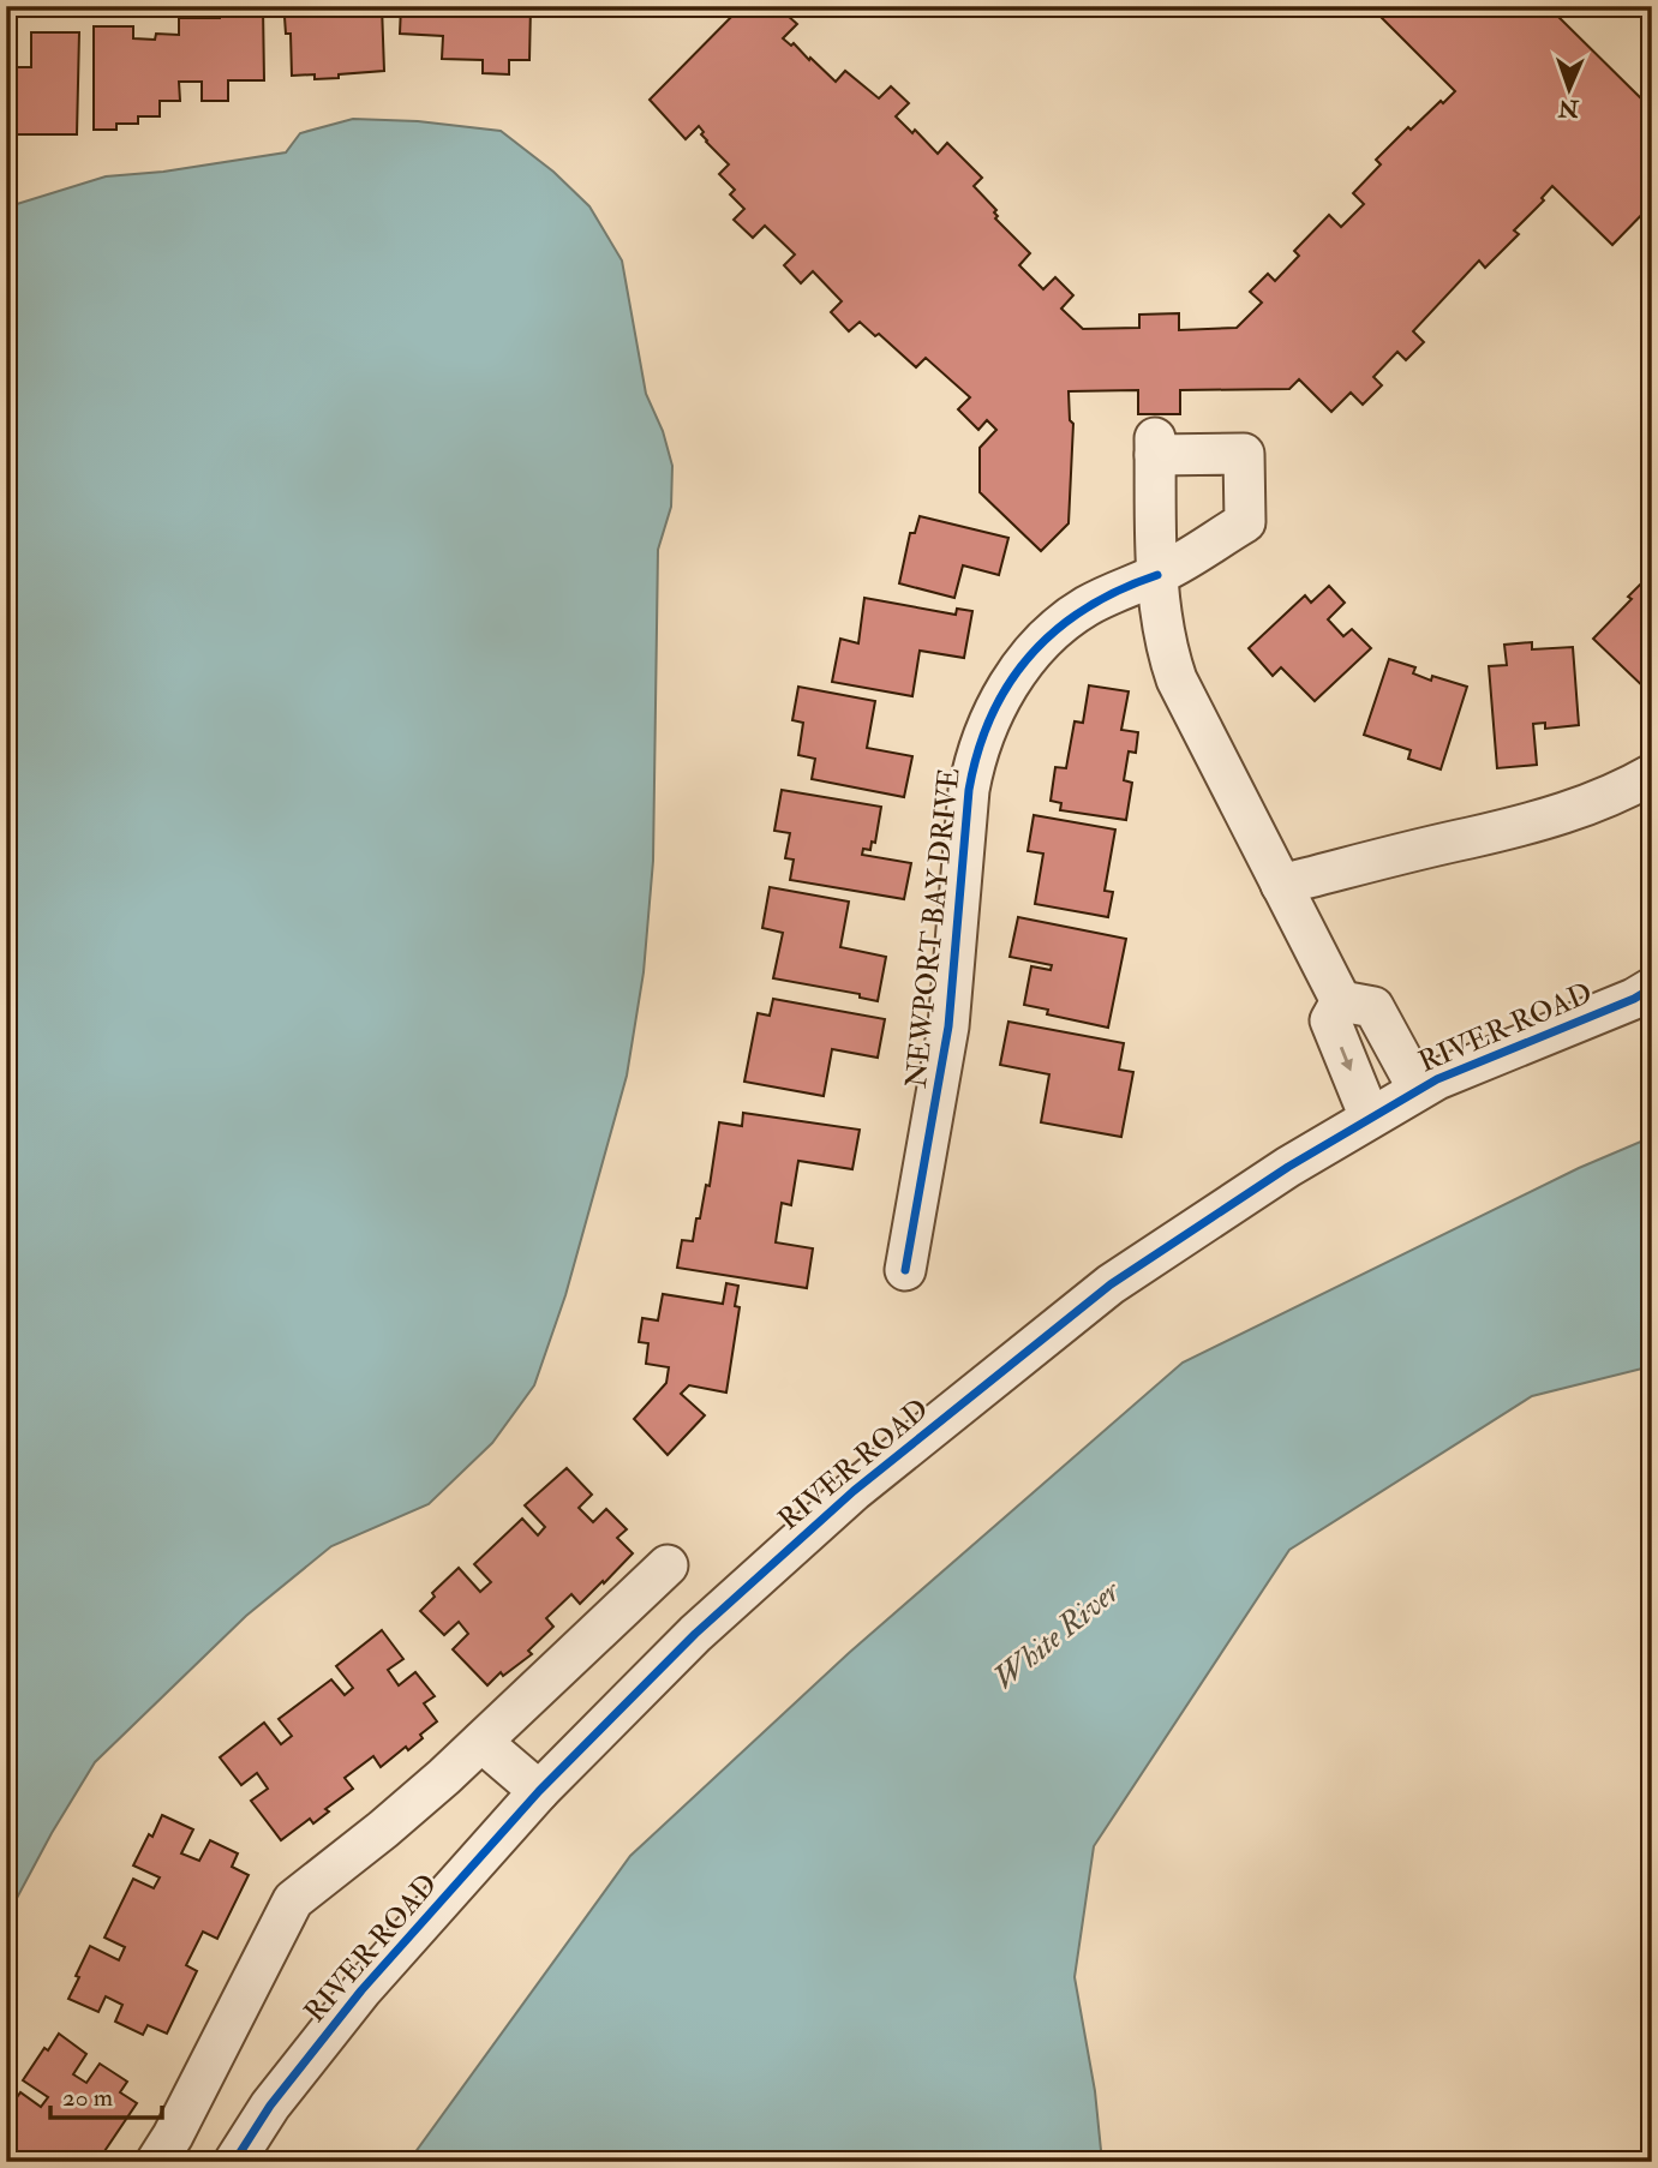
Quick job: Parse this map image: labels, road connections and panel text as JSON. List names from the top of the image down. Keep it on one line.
{"streets":{"street":["NEWPORT BAY DRIVE","RIVER ROAD"]},"water":["White River"],"scale_bar":"20 m","north":"bottom"}
